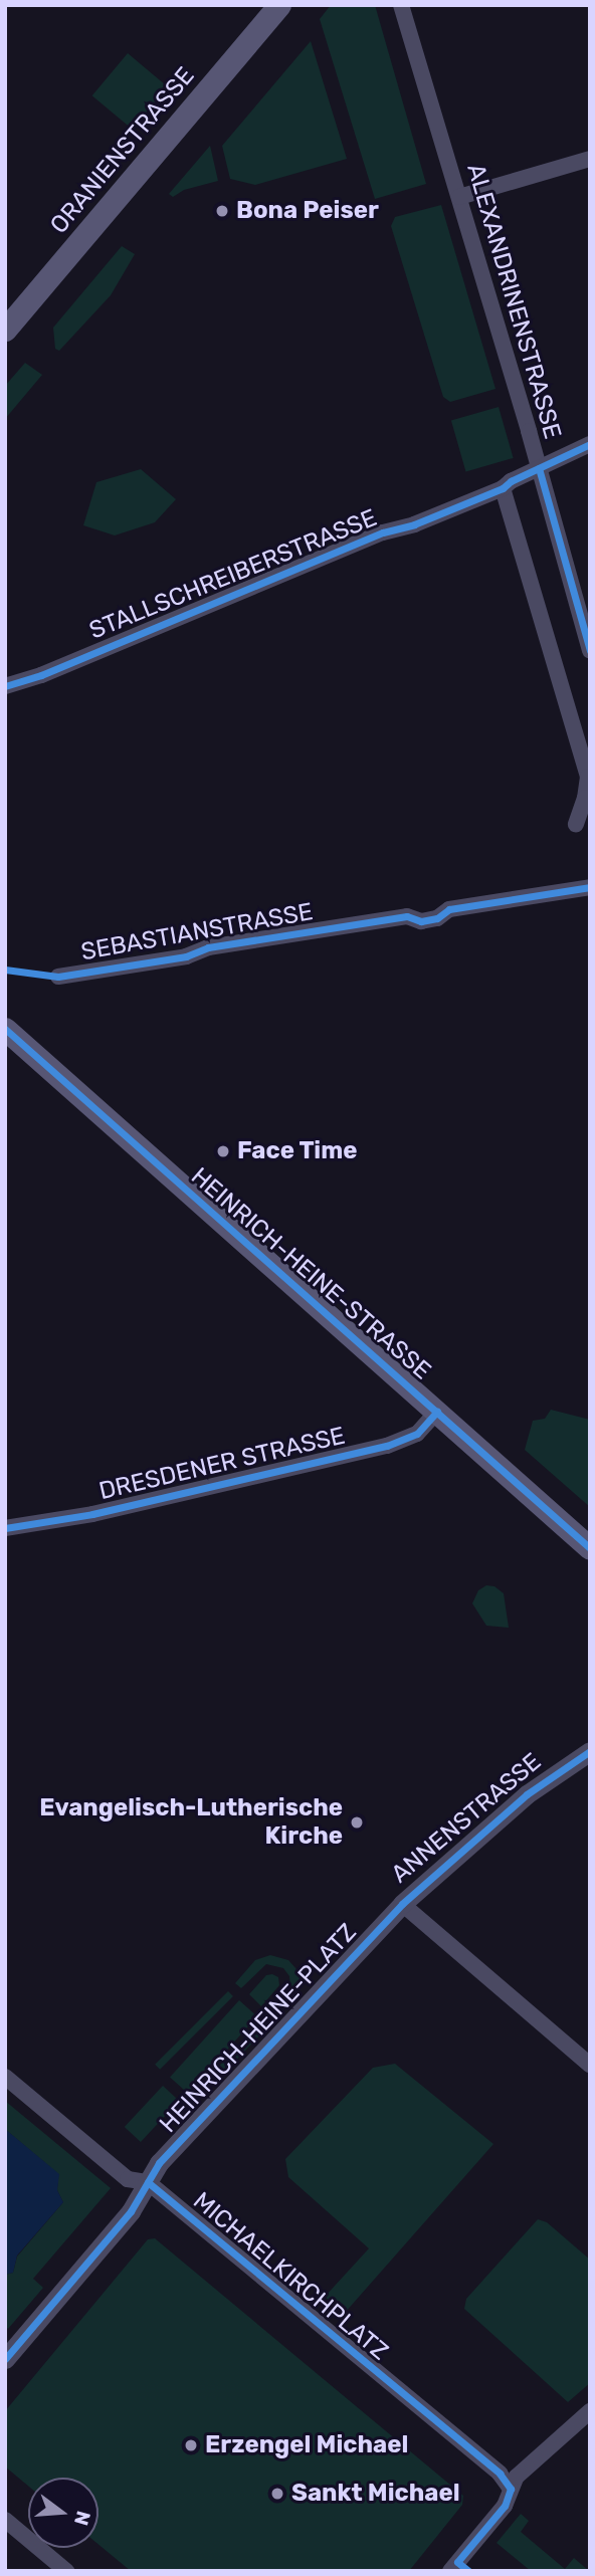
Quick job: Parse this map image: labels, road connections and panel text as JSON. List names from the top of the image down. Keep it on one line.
{"streets":{"main road":["ORANIENSTRASSE","HEINRICH-HEINE-STRASSE"],"street":["ALEXANDRINENSTRASSE","STALLSCHREIBERSTRASSE","SEBASTIANSTRASSE","DRESDENER STRASSE","ANNENSTRASSE","HEINRICH-HEINE-PLATZ","MICHAELKIRCHPLATZ"]},"crossings":[["ALEXANDRINENSTRASSE","STALLSCHREIBERSTRASSE"],["HEINRICH-HEINE-STRASSE","DRESDENER STRASSE"],["ANNENSTRASSE","HEINRICH-HEINE-PLATZ"],["HEINRICH-HEINE-PLATZ","MICHAELKIRCHPLATZ"]],"places":["Bona Peiser","Face Time","Evangelisch-Lutherische Kirche","Erzengel Michael","Sankt Michael"],"north":"right"}
